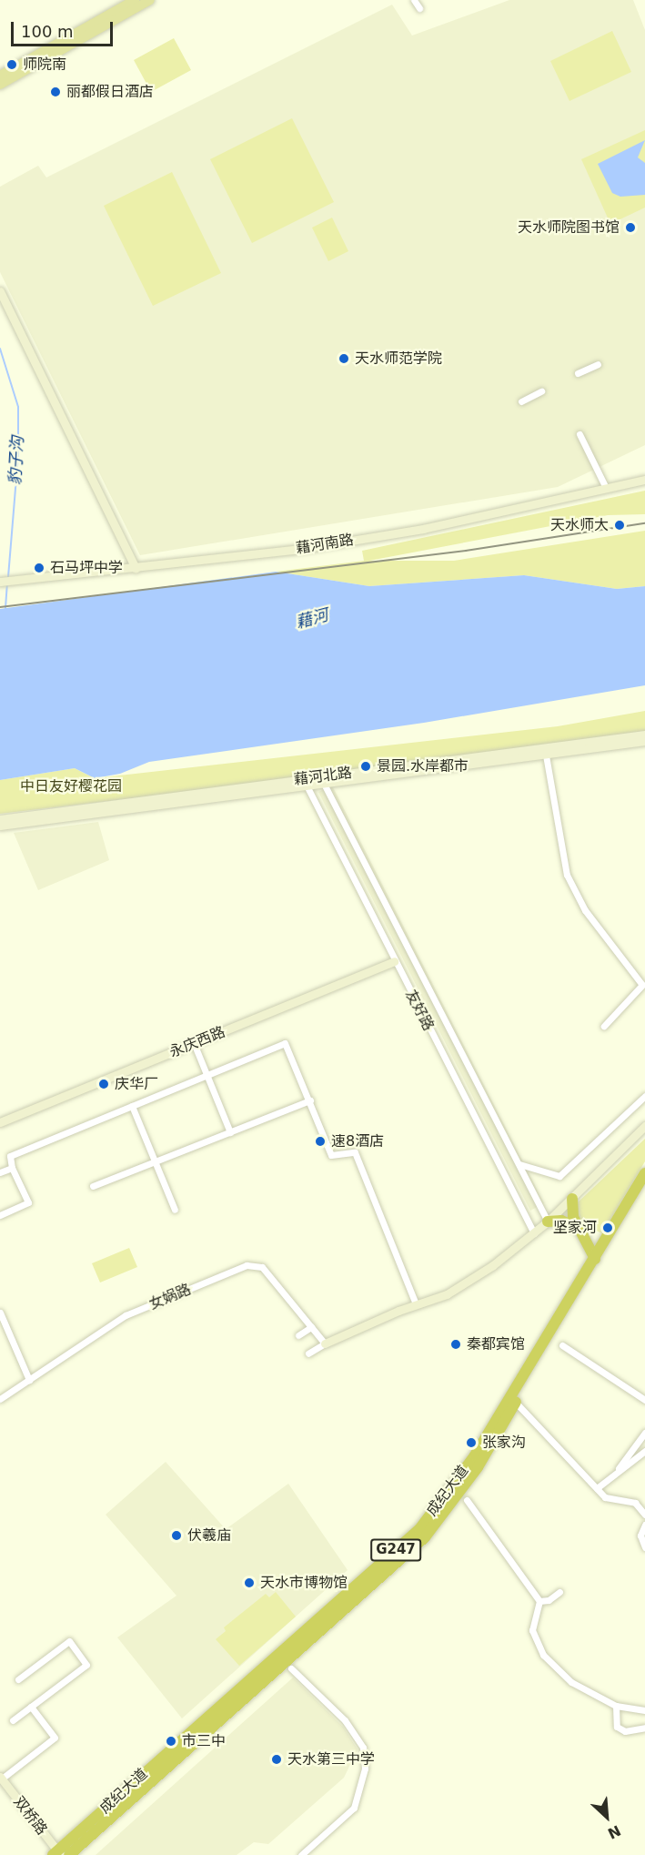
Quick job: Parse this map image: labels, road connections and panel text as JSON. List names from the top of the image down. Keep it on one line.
{"streets":{"highway":["成纪大道","G247"],"main road":["藉河南路","藉河北路","永庆西路","双桥路"],"street":["友好路","女娲路"]},"crossings":[["藉河北路","友好路"],["友好路","永庆西路"],["成纪大道","双桥路"]],"water":["豹子沟","藉河"],"parks":["中日友好樱花园"],"places":["师院南","丽都假日酒店","天水师院图书馆","天水师范学院","天水师大","石马坪中学","景园.水岸都市","庆华厂","速8酒店","坚家河","秦都宾馆","张家沟","伏羲庙","天水市博物馆","市三中","天水第三中学"],"scale_bar":"100 m","north":"bottom right"}
